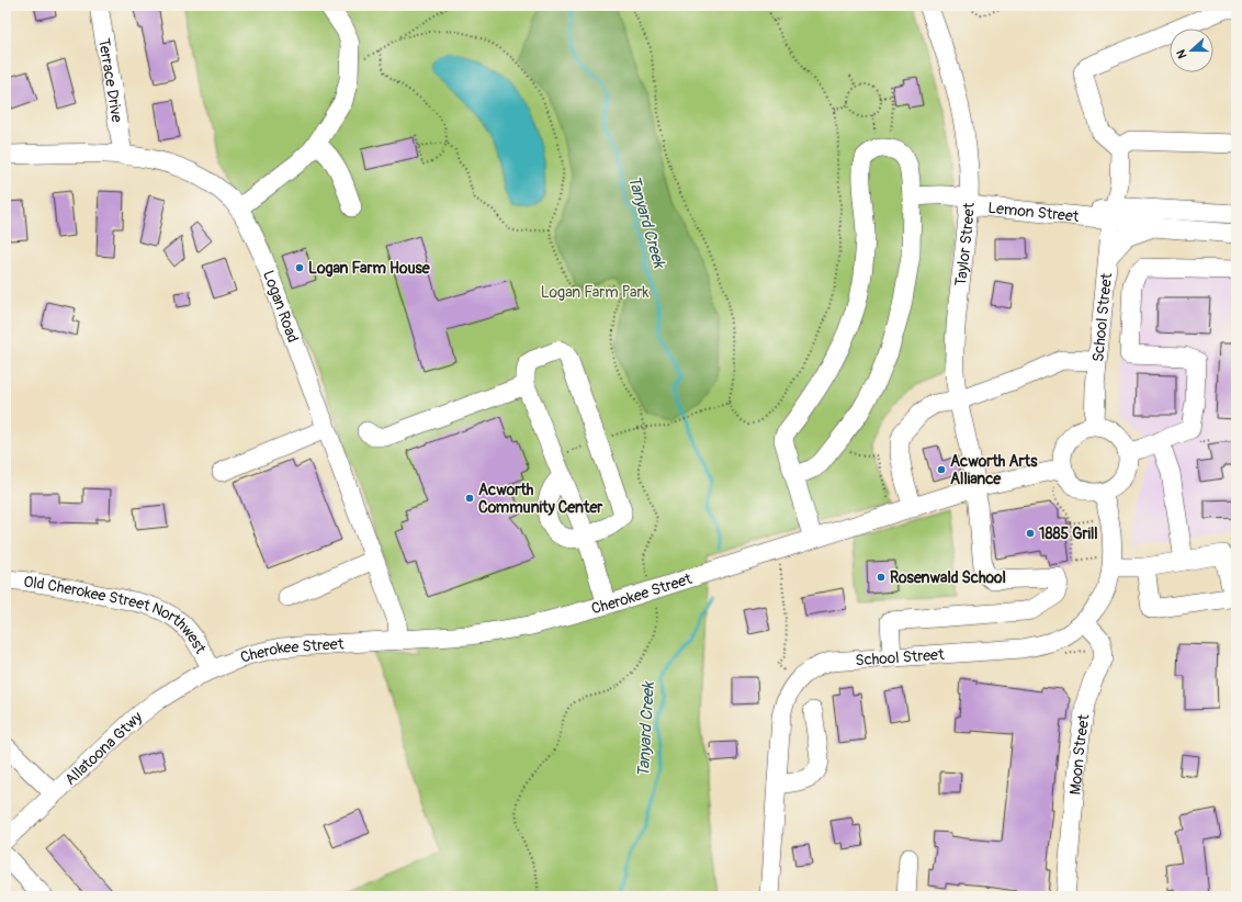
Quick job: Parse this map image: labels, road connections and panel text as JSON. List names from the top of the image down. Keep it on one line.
{"streets":{"street":["Terrace Drive","Lemon Street","Taylor Street","Logan Road","School Street","Cherokee Street","Old Cherokee Street Northwest","Allatoona Gtwy","Moon Street"]},"crossings":[["Terrace Drive","Logan Road"],["Lemon Street","Taylor Street"],["Lemon Street","School Street"],["Taylor Street","School Street"],["Taylor Street","Cherokee Street"],["Logan Road","Cherokee Street"],["School Street","Cherokee Street"],["School Street","Moon Street"],["Cherokee Street","Old Cherokee Street Northwest"],["Cherokee Street","Allatoona Gtwy"],["Old Cherokee Street Northwest","Allatoona Gtwy"]],"water":["Tanyard Creek"],"parks":["Logan Farm Park"],"places":["Logan Farm House","Acworth Arts Alliance","Acworth Community Center","1885 Grill","Rosenwald School"],"north":"left"}
